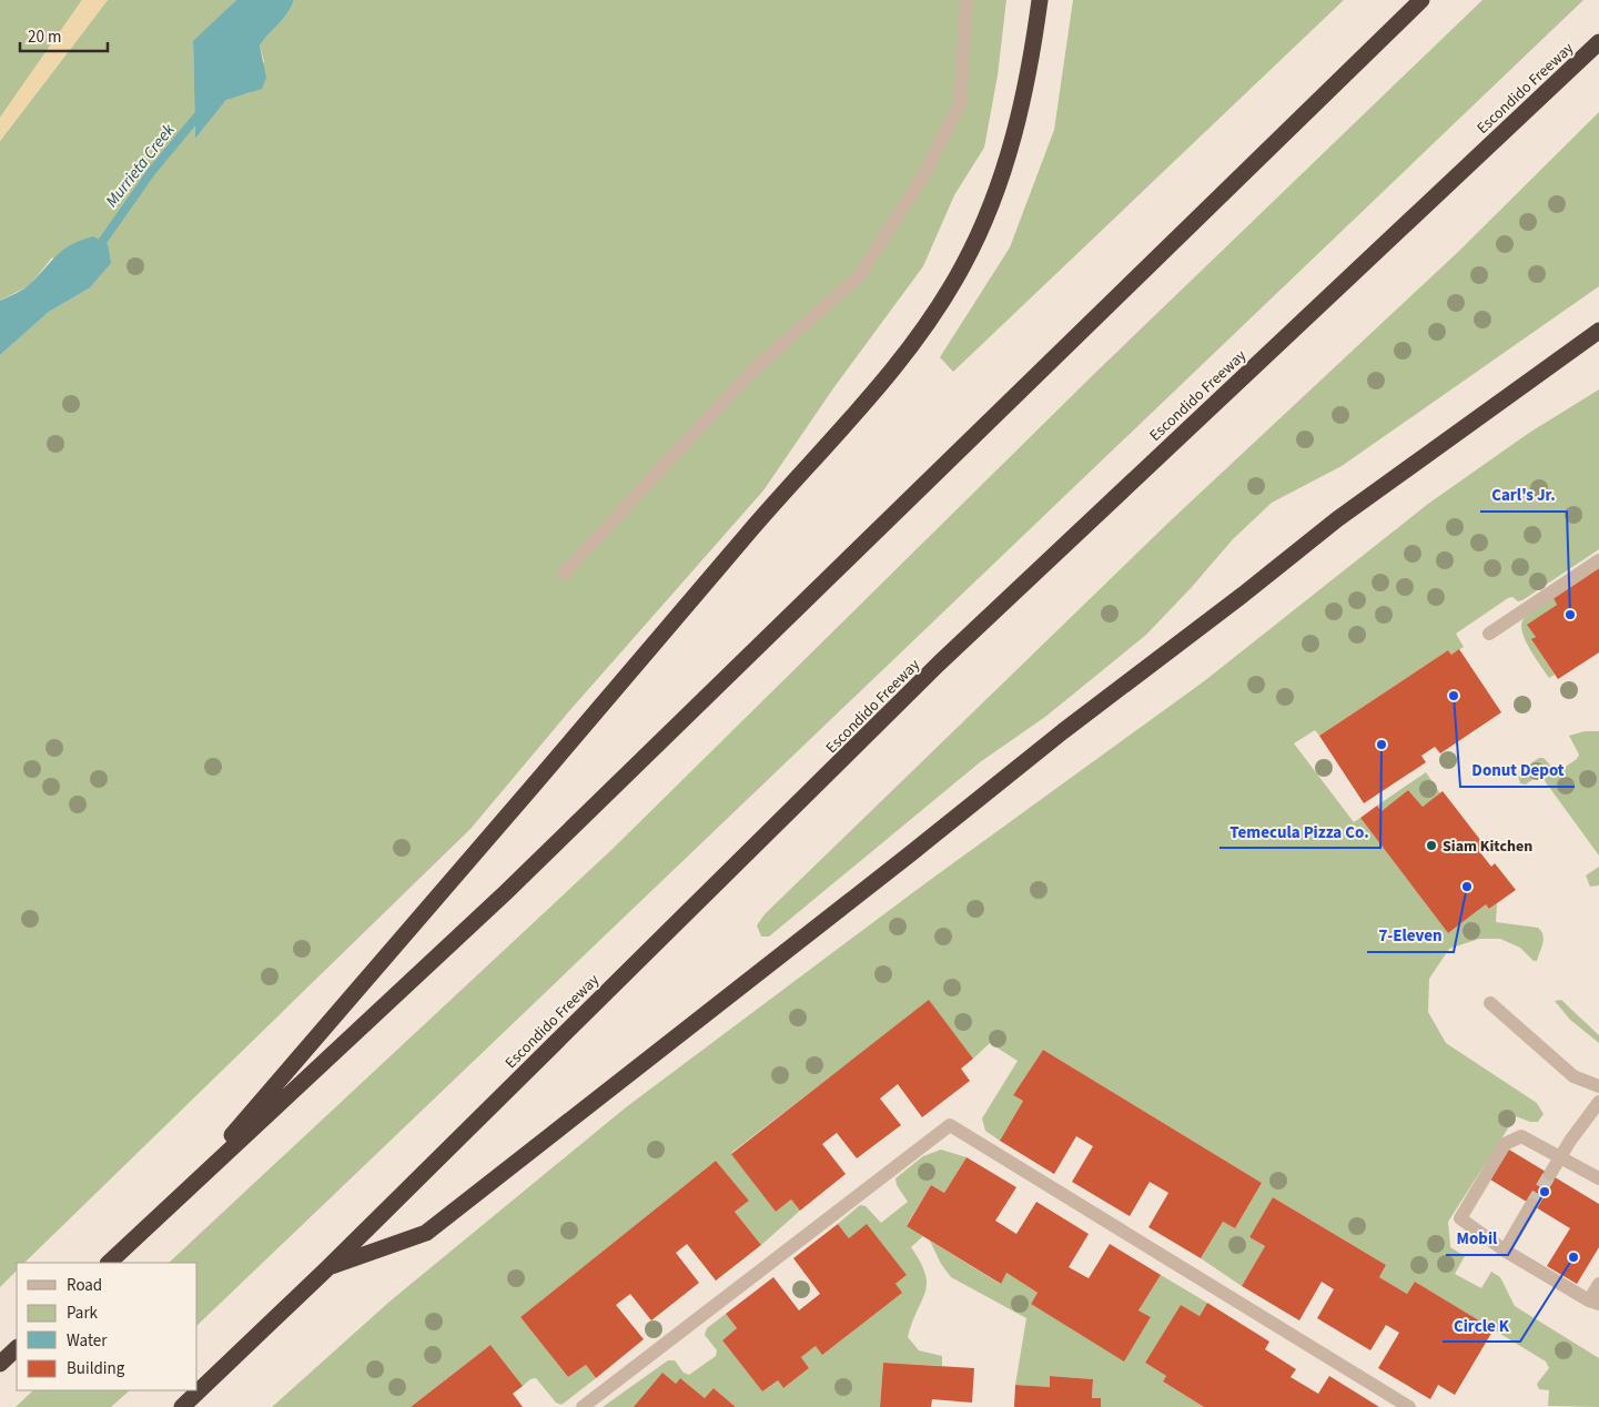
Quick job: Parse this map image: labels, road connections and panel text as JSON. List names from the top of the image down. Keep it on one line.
{"streets":{"highway":["Escondido Freeway"]},"water":["Murrieta Creek"],"places":["Carl's Jr.","Donut Depot","Temecula Pizza Co.","Siam Kitchen","7-Eleven","Mobil","Circle K"],"legend":["Road","Park","Water","Building"],"scale_bar":"20 m"}
